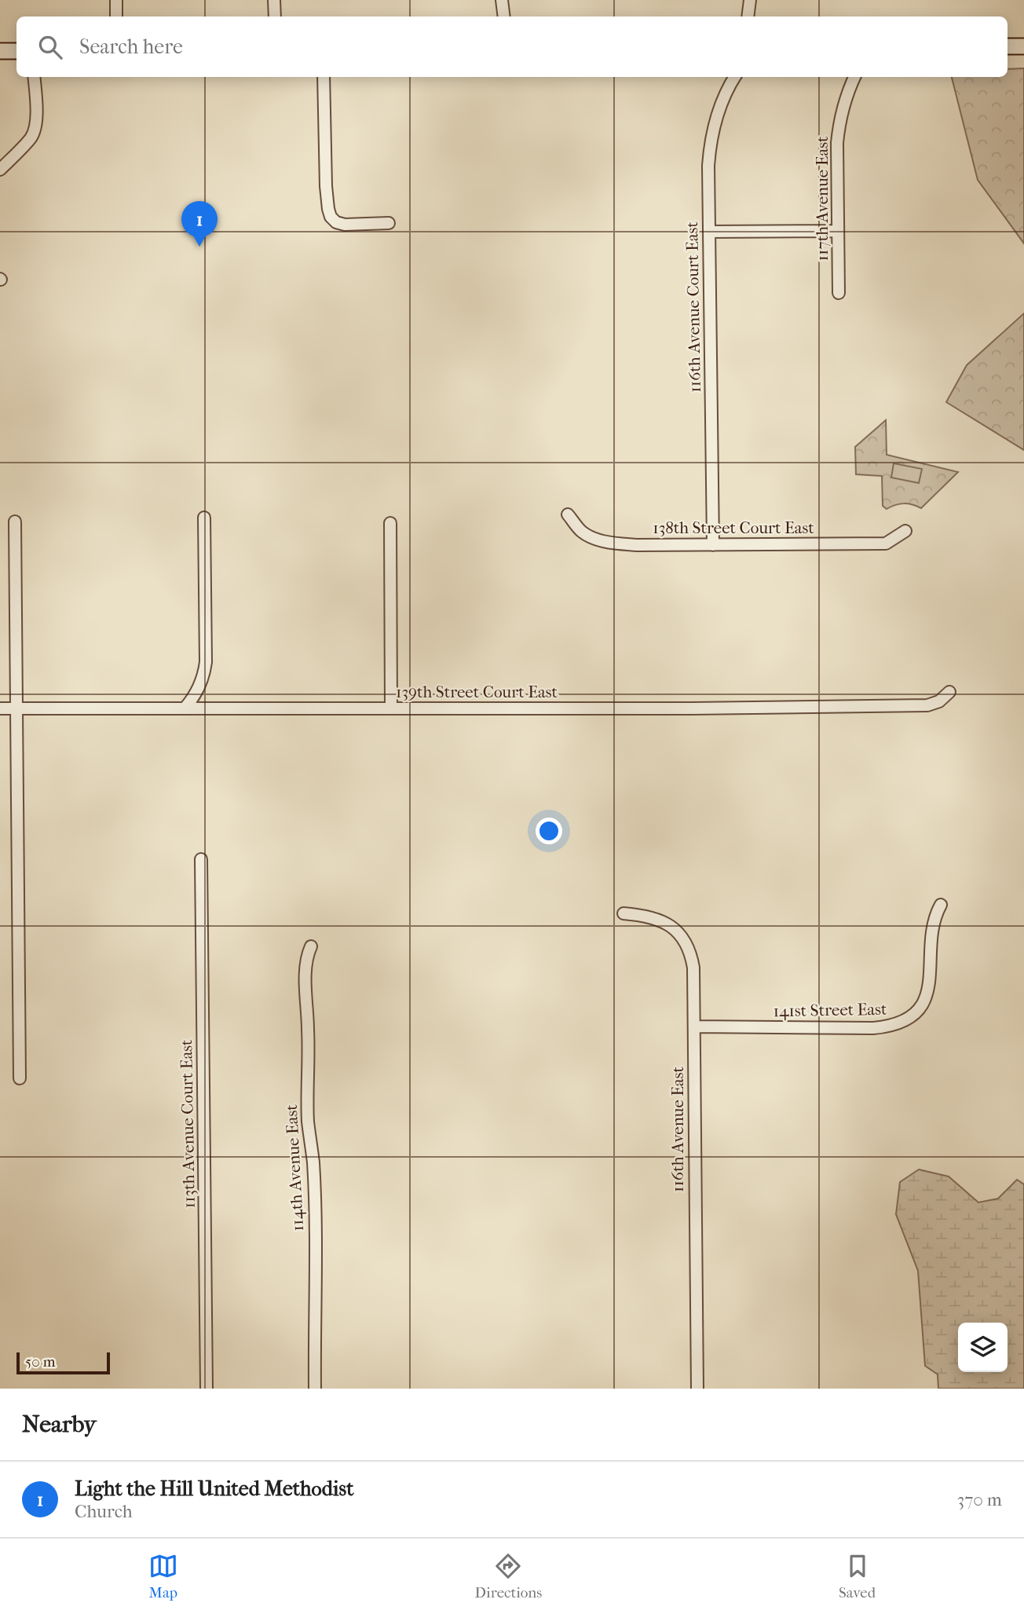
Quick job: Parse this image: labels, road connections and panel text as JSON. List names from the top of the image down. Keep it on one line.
{"streets":{"street":["117th Avenue East","116th Avenue Court East","138th Street Court East","139th Street Court East","141st Street East","113th Avenue Court East","116th Avenue East","114th Avenue East"]},"crossings":[["116th Avenue Court East","138th Street Court East"],["141st Street East","116th Avenue East"]],"scale_bar":"50 m","page":{"search":"Search here","pins":"1","scale":"50 m","heading":"Nearby","list":[{"mark":"1","name":"Light the Hill United Methodist","note":"Church","value":"370 m"}],"nav":["Map","Directions","Saved"]}}
